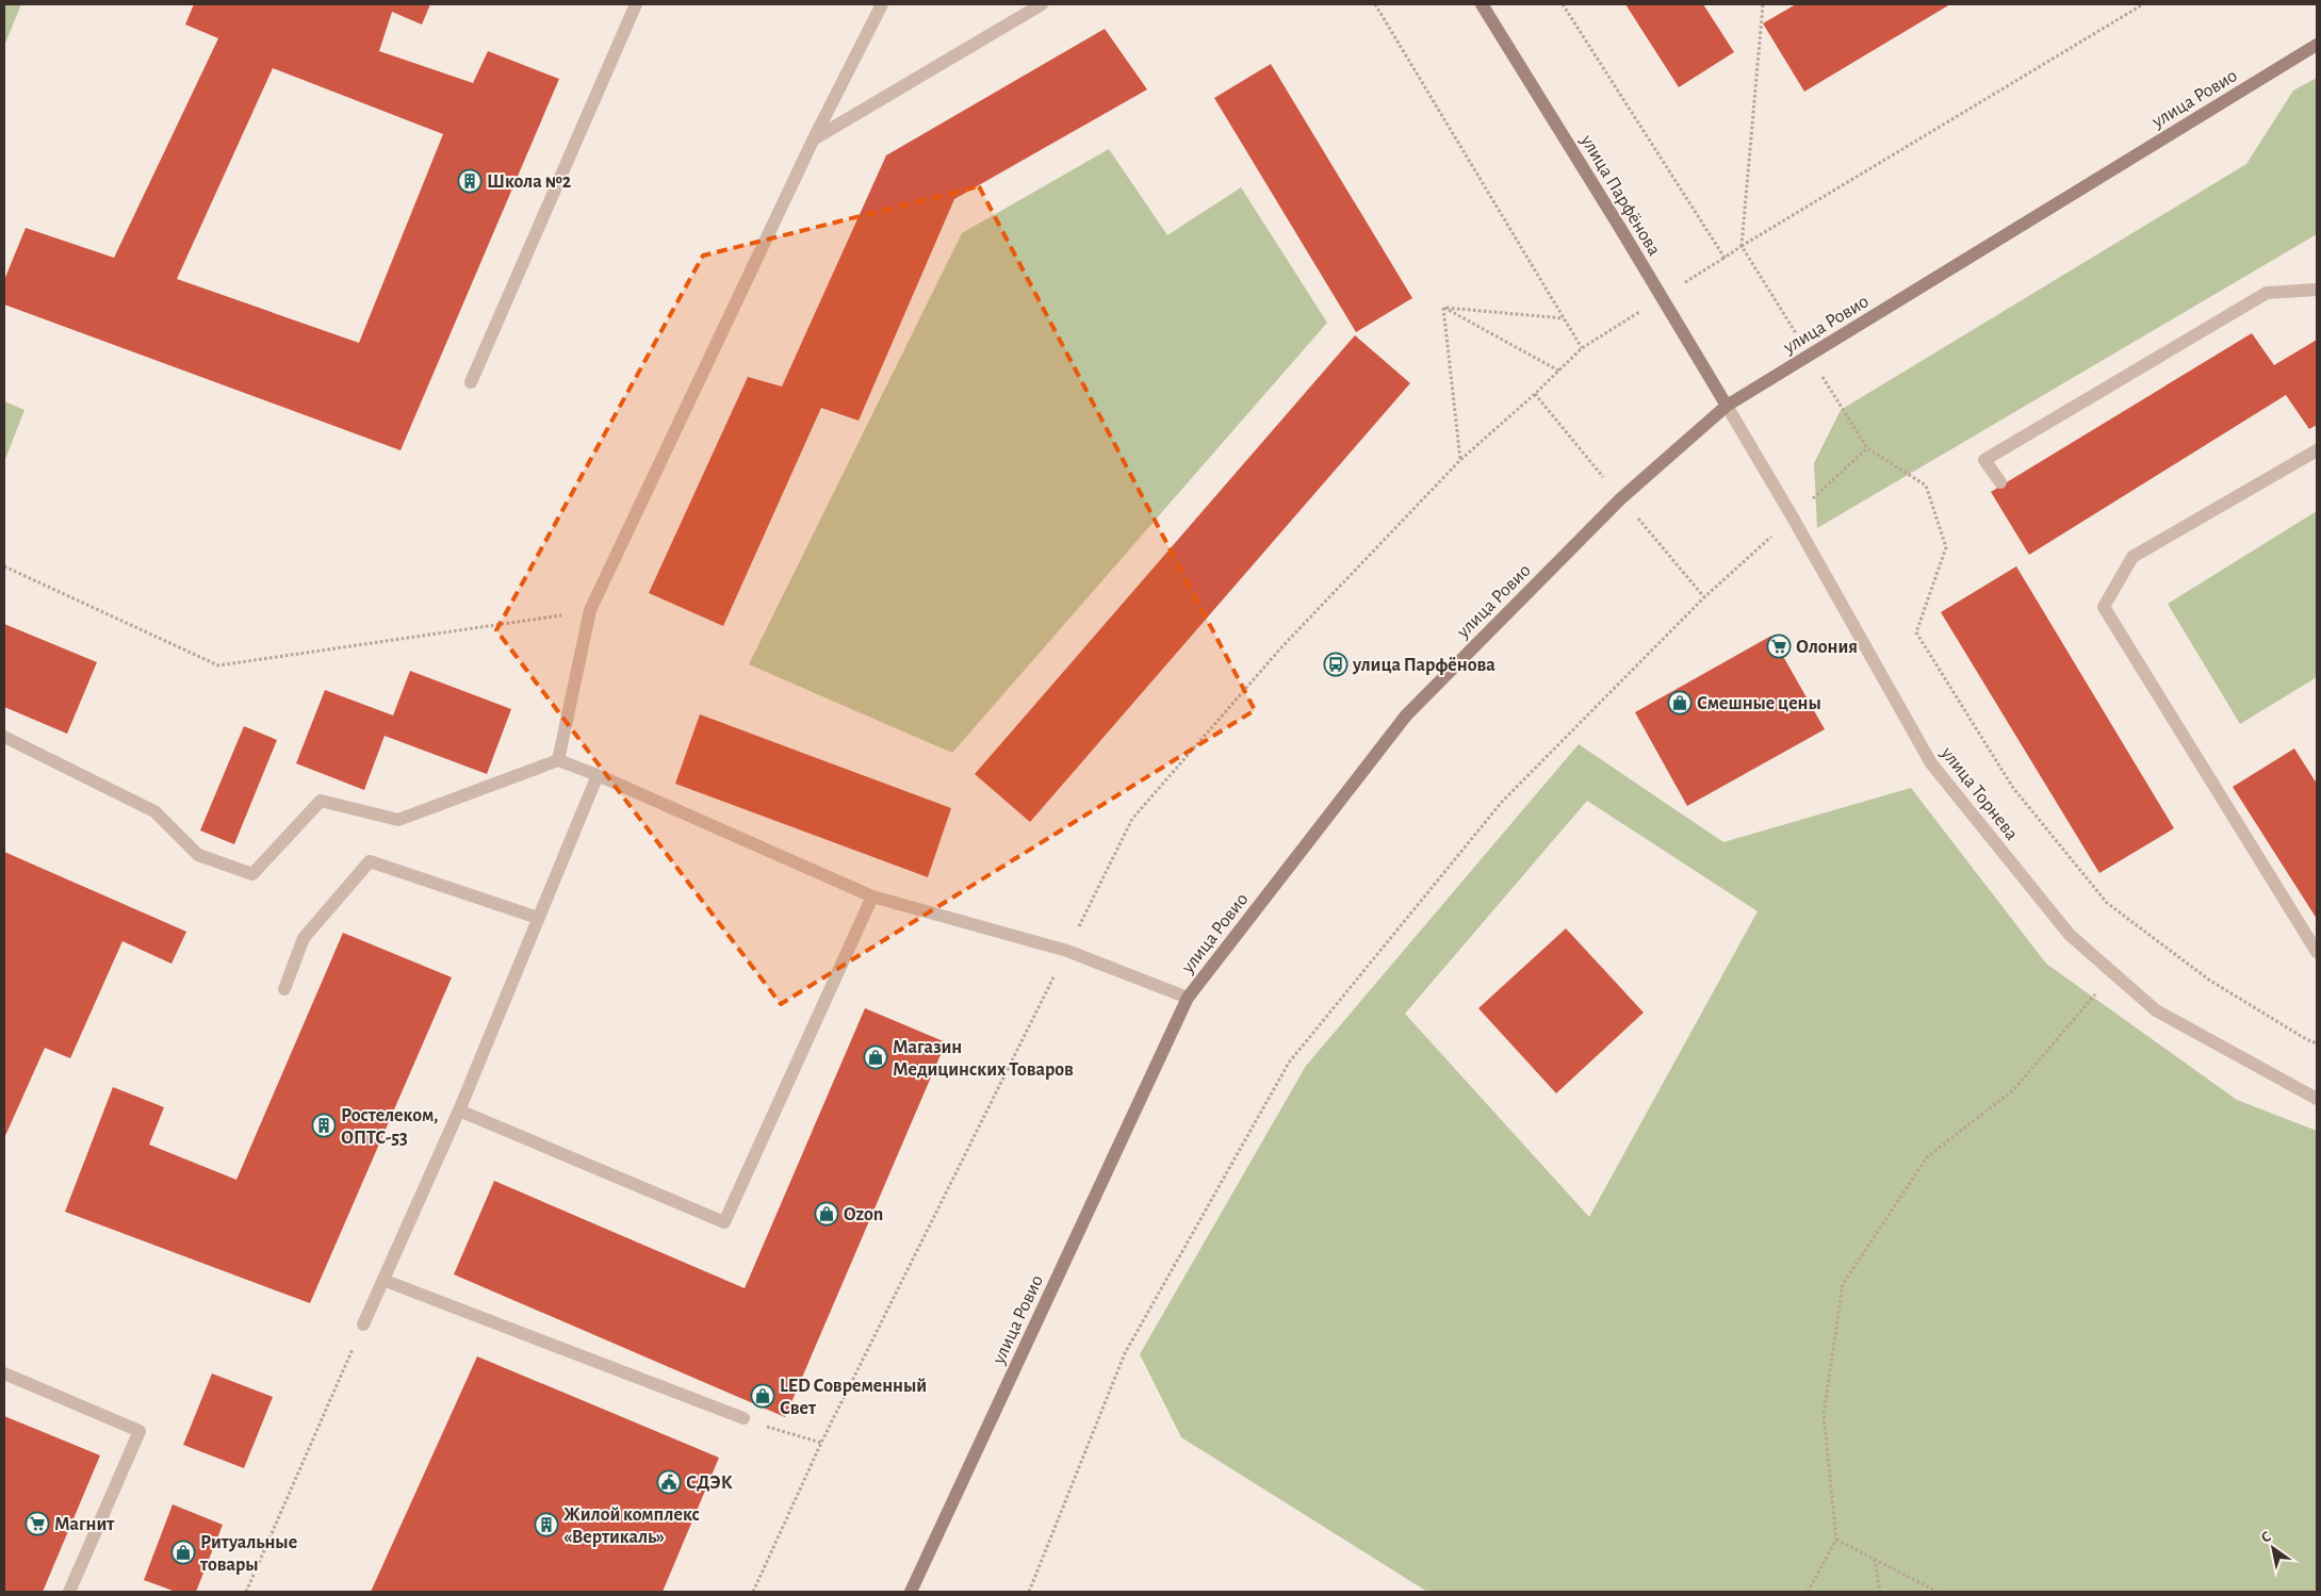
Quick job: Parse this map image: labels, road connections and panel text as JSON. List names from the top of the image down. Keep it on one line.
{"streets":{"main road":["улица Ровио","улица Парфёнова"],"street":["улица Торнева"]},"crossings":[["улица Ровио","улица Парфёнова"],["улица Ровио","улица Торнева"],["улица Парфёнова","улица Торнева"]],"places":{"building":["Школа №2","Ростелеком, ОПТС-53","Жилой комплекс «Вертикаль»"],"supermarket":["Олония","Магнит"],"bus stop":["улица Парфёнова"],"shop":["Смешные цены","Магазин Медицинских Товаров","Ozon","LED Современный Свет","Ритуальные товары"],"public building":["СДЭК"]},"north":"top left"}
